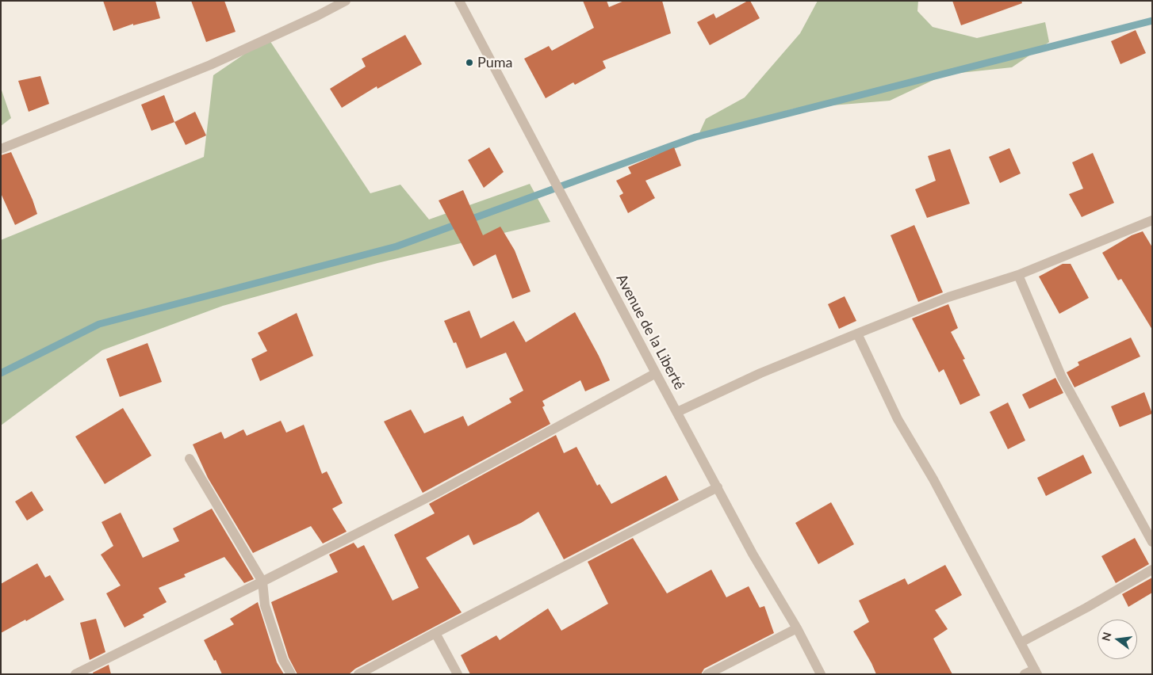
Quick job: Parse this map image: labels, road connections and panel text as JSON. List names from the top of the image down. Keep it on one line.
{"streets":{"street":["Avenue de la Liberté"]},"places":["Puma"],"north":"left"}
